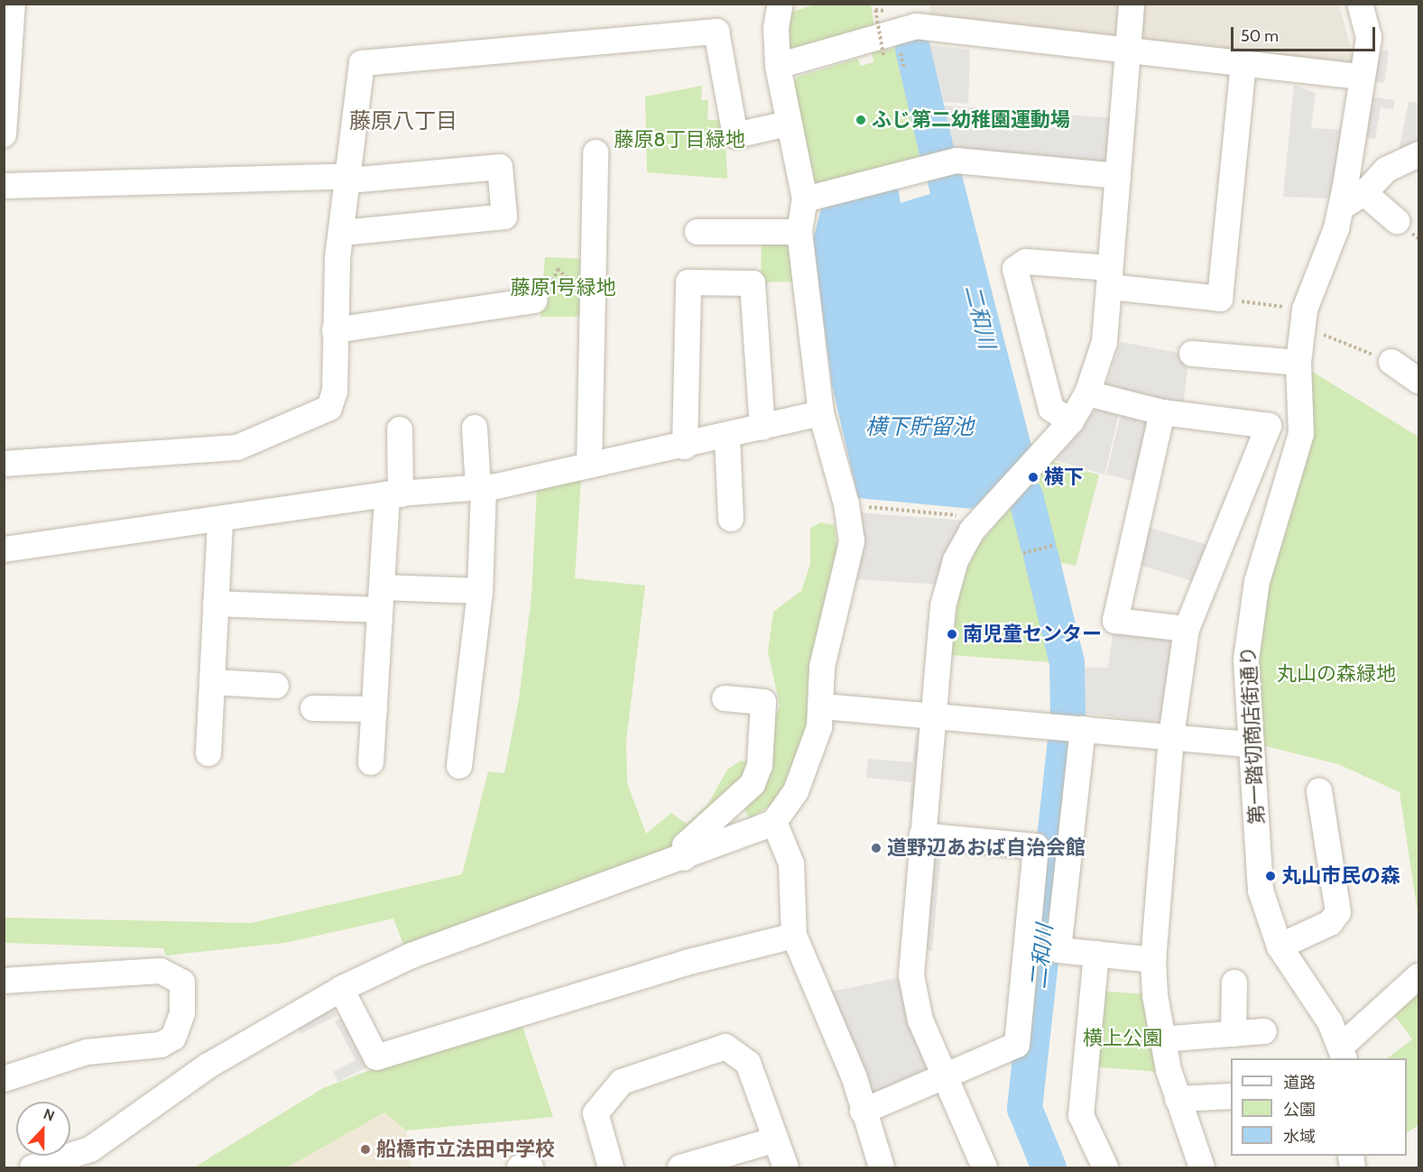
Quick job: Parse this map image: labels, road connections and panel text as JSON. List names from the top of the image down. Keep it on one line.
{"streets":{"street":["第一踏切商店街通り"]},"districts":["藤原八丁目"],"water":["二和川","横下貯留池"],"parks":["藤原8丁目緑地","藤原1号緑地","丸山の森緑地","横上公園"],"places":["ふじ第二幼稚園運動場","横下","南児童センター","道野辺あおば自治会館","丸山市民の森","船橋市立法田中学校"],"legend":["道路","公園","水域"],"scale_bar":"50 m","north":"top"}
